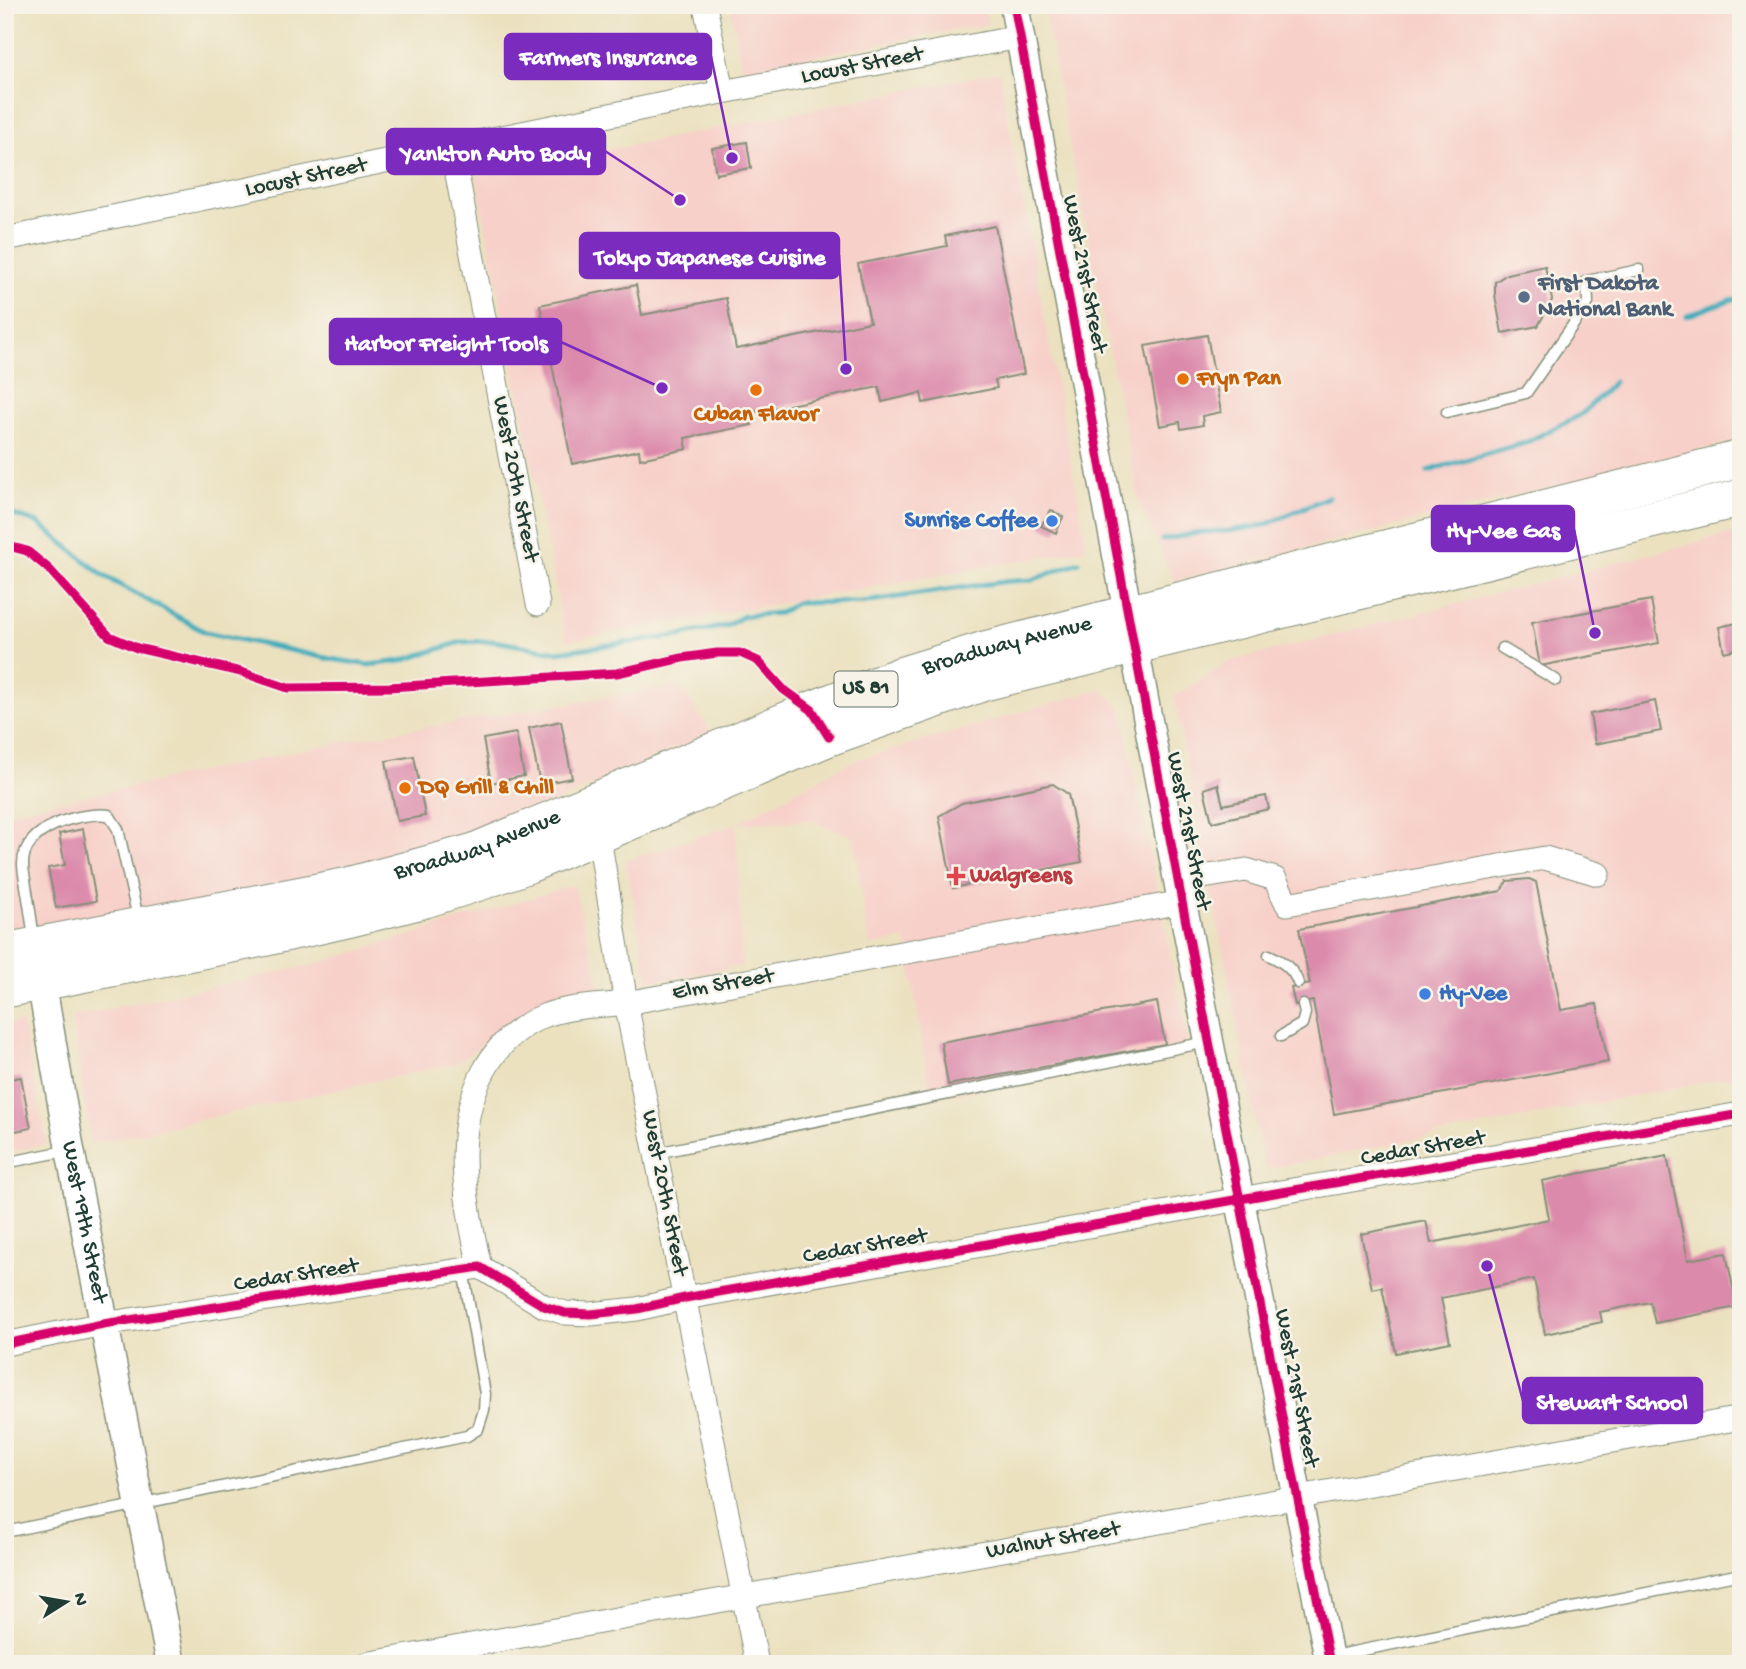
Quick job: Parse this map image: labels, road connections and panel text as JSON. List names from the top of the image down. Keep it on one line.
{"streets":{"highway":["Broadway Avenue","US 81"],"street":["Locust Street","West 21st Street","West 20th Street","Elm Street","Cedar Street","West 19th Street","Walnut Street"]},"crossings":[["Locust Street","West 21st Street"],["Locust Street","West 20th Street"],["West 21st Street","Broadway Avenue"],["West 21st Street","Elm Street"],["West 21st Street","Cedar Street"],["West 21st Street","Walnut Street"],["West 20th Street","Broadway Avenue"],["West 20th Street","Elm Street"],["West 20th Street","Cedar Street"],["West 20th Street","Walnut Street"],["Broadway Avenue","West 19th Street"],["Elm Street","Cedar Street"],["Cedar Street","West 19th Street"]],"places":{"other":["Farmers Insurance","Yankton Auto Body","First Dakota National Bank","Tokyo Japanese Cuisine","Fryn Pan","Harbor Freight Tools","Cuban Flavor","Sunrise Coffee","Hy-Vee Gas","DQ Grill & Chill","Hy-Vee","Stewart School"],"health":["Walgreens"]},"north":"right"}
